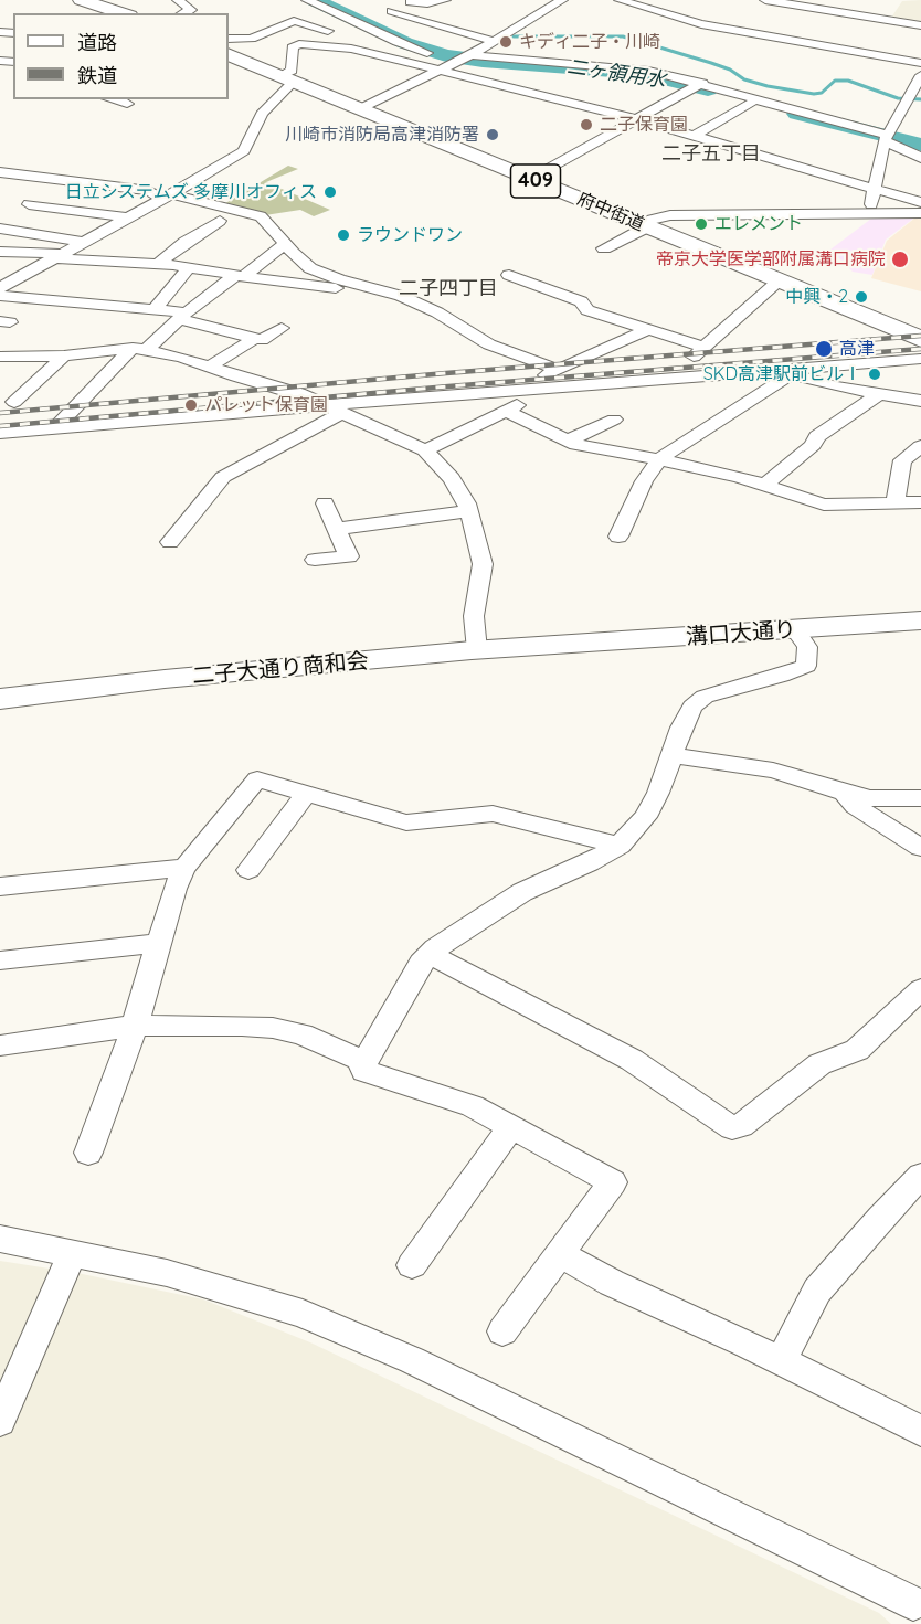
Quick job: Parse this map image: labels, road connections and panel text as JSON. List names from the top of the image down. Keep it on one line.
{"streets":{"highway":["409","府中街道"],"street":["溝口大通り","二子大通り商和会"]},"crossings":[["溝口大通り","二子大通り商和会"]],"districts":["二子五丁目","二子四丁目"],"water":["二ヶ領用水"],"places":["キディ二子・川崎","二子保育園","川崎市消防局高津消防署","日立システムズ 多摩川オフィス","エレメント","ラウンドワン","帝京大学医学部附属溝口病院","中興・2","高津","SKD高津駅前ビルⅠ","パレット保育園"],"legend":["道路","鉄道"]}
